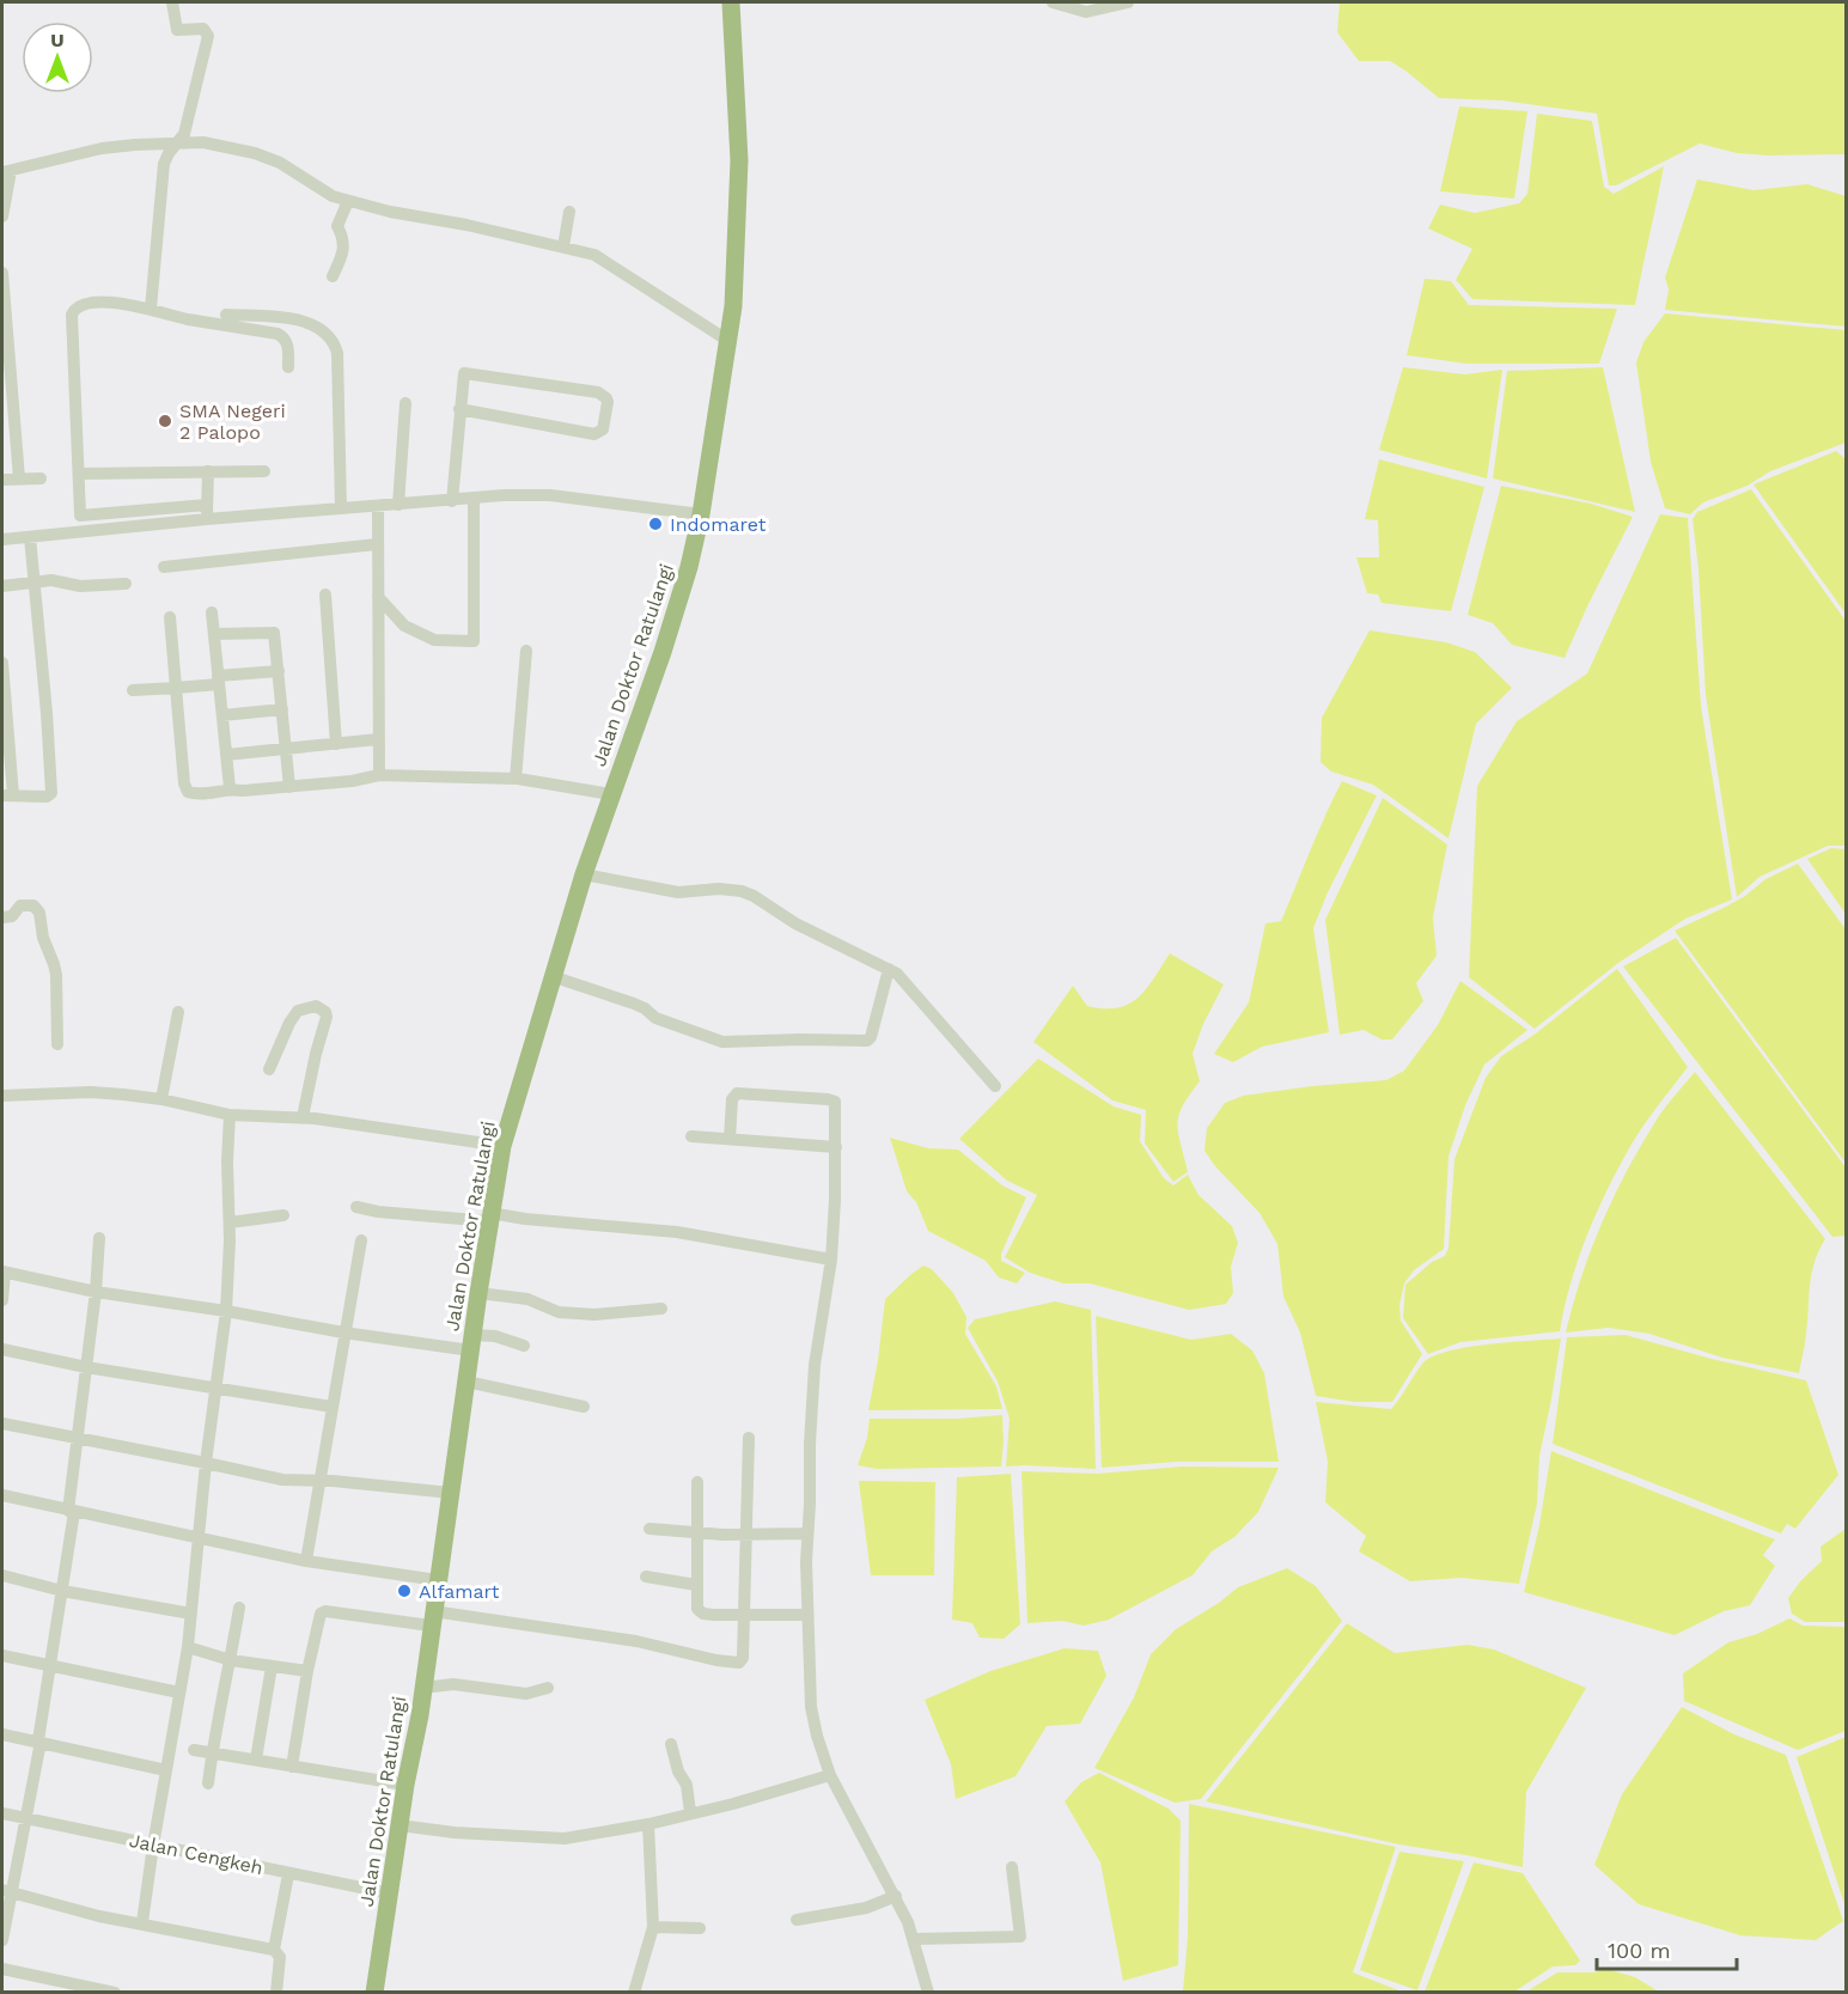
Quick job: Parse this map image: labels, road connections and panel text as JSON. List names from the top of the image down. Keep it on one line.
{"streets":{"highway":["Jalan Doktor Ratulangi"],"street":["Jalan Cengkeh"]},"crossings":[["Jalan Doktor Ratulangi","Jalan Cengkeh"]],"places":["SMA Negeri 2 Palopo","Indomaret","Alfamart"],"scale_bar":"100 m","north":"top"}
